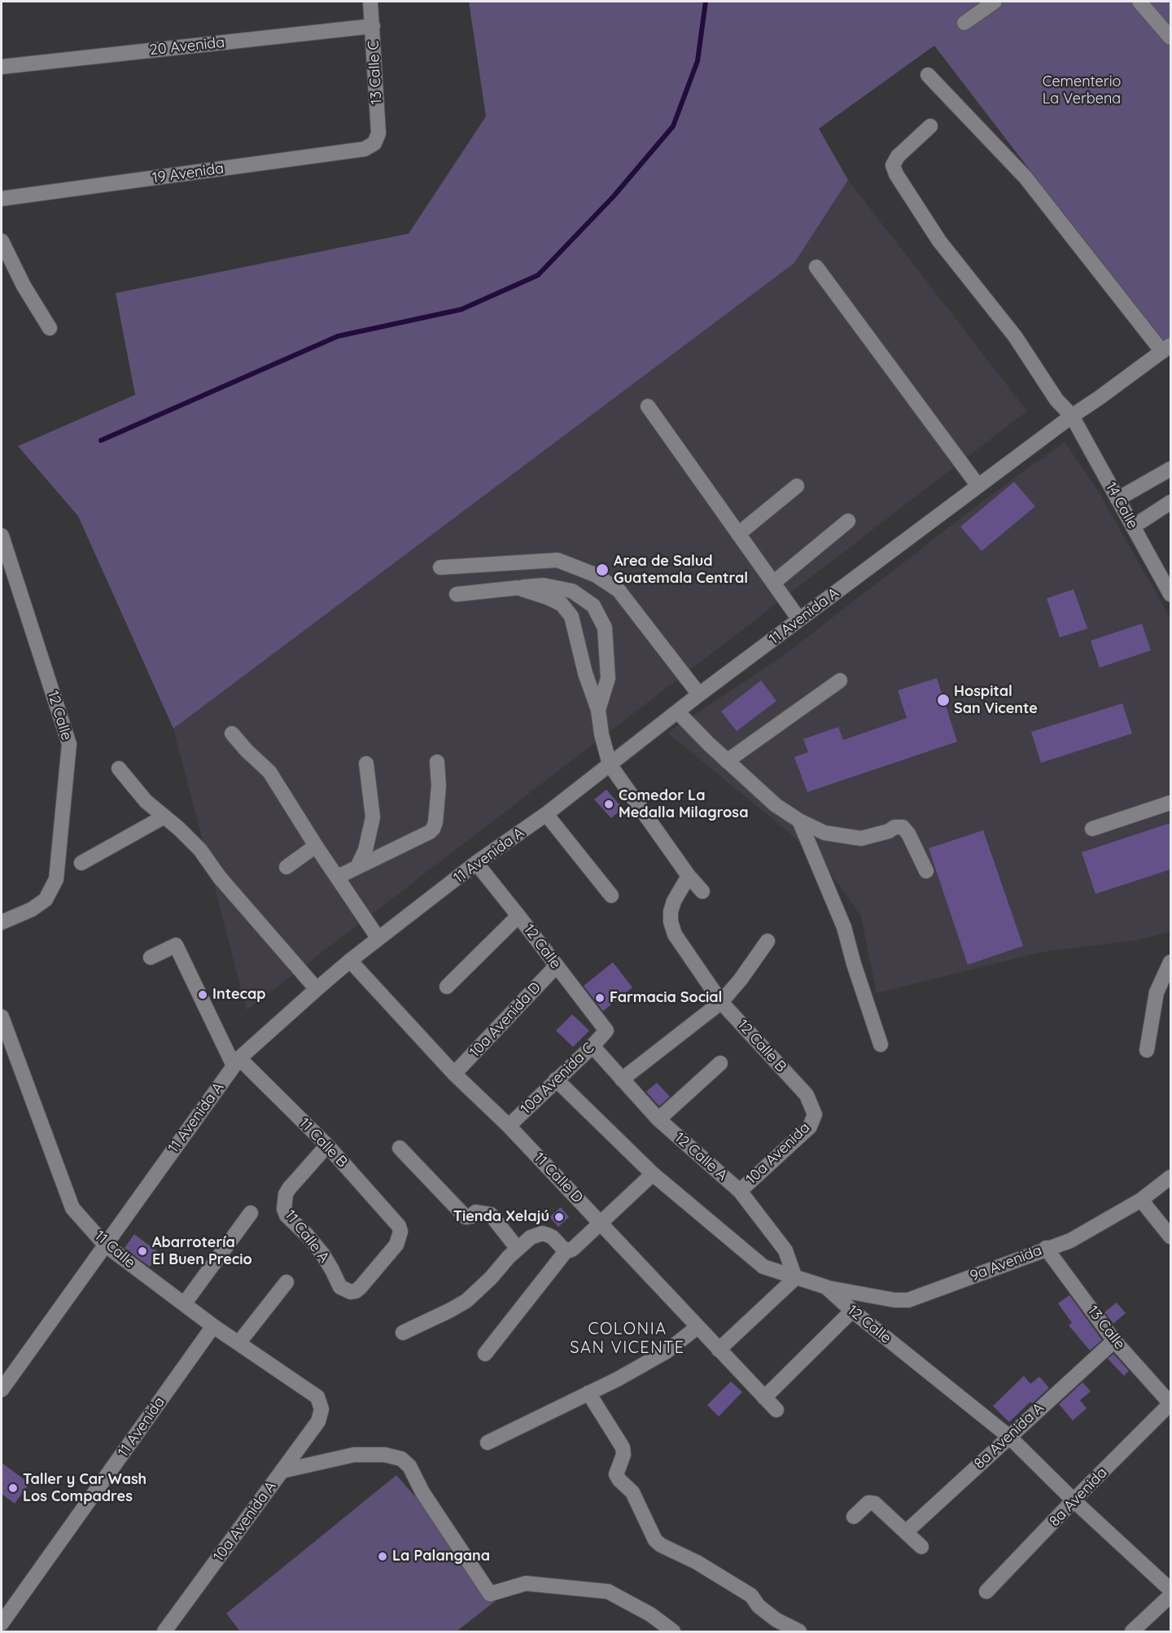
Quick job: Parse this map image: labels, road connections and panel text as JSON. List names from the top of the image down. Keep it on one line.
{"streets":{"street":["20 Avenida","13 Calle C","19 Avenida","14 Calle","11 Avenida A","12 Calle","10a Avenida D","12 Calle B","10a Avenida C","11 Calle B","10a Avenida","12 Calle A","11 Calle D","11 Calle A","11 Calle","9a Avenida","13 Calle","11 Avenida","8a Avenida A","8a Avenida","10a Avenida A"]},"crossings":[["20 Avenida","13 Calle C"],["13 Calle C","19 Avenida"],["14 Calle","11 Avenida A"],["11 Avenida A","12 Calle"],["11 Avenida A","11 Calle B"],["11 Avenida A","11 Calle D"],["11 Avenida A","11 Calle"],["12 Calle","10a Avenida D"],["12 Calle","10a Avenida C"],["12 Calle","12 Calle A"],["12 Calle","9a Avenida"],["12 Calle","8a Avenida A"],["12 Calle","8a Avenida"],["10a Avenida D","11 Calle D"],["12 Calle B","10a Avenida"],["10a Avenida C","12 Calle A"],["10a Avenida C","11 Calle D"],["11 Calle B","11 Calle A"],["10a Avenida","12 Calle A"],["11 Calle","11 Avenida"],["11 Calle","10a Avenida A"],["9a Avenida","13 Calle"],["13 Calle","8a Avenida A"],["13 Calle","8a Avenida"]],"districts":["COLONIA SAN VICENTE"],"parks":["Cementerio La Verbena"],"places":["Area de Salud Guatemala Central","Hospital San Vicente","Comedor La Medalla Milagrosa","Intecap","Farmacia Social","Tienda Xelajú","Abarrotería El Buen Precio","Taller y Car Wash Los Compadres","La Palangana"]}
